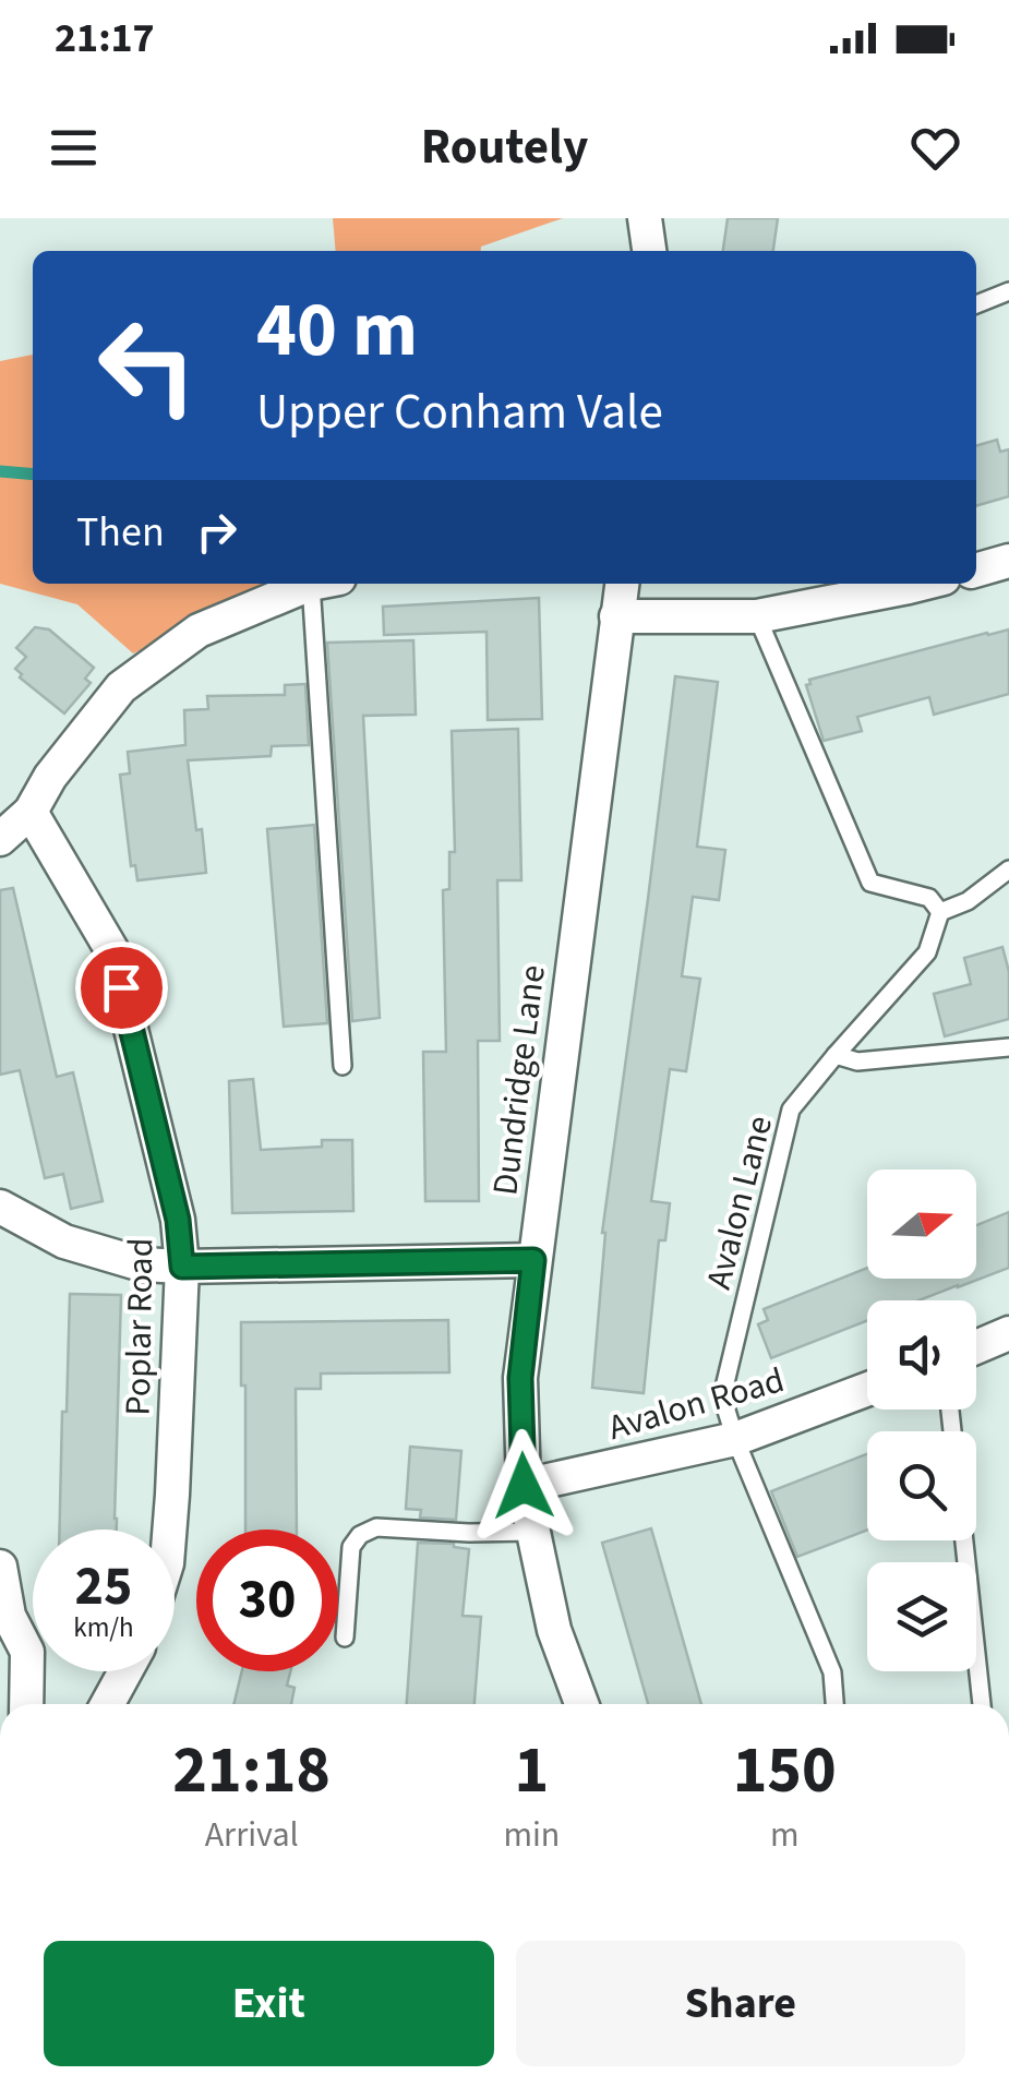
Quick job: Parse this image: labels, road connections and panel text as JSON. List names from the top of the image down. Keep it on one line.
{"streets":{"street":["Dundridge Lane","Poplar Road","Avalon Road"],"lane":["Avalon Lane"]},"crossings":[["Dundridge Lane","Avalon Road"],["Avalon Lane","Avalon Road"]],"north":"right","page":{"status":"21:17","header":"Routely","turn":["40 m","Upper Conham Vale"],"then":"Then","speed":"25 km/h","limit":"30","eta":["21:18","Arrival","1","min","150","m"],"buttons":["Exit","Share"]}}
